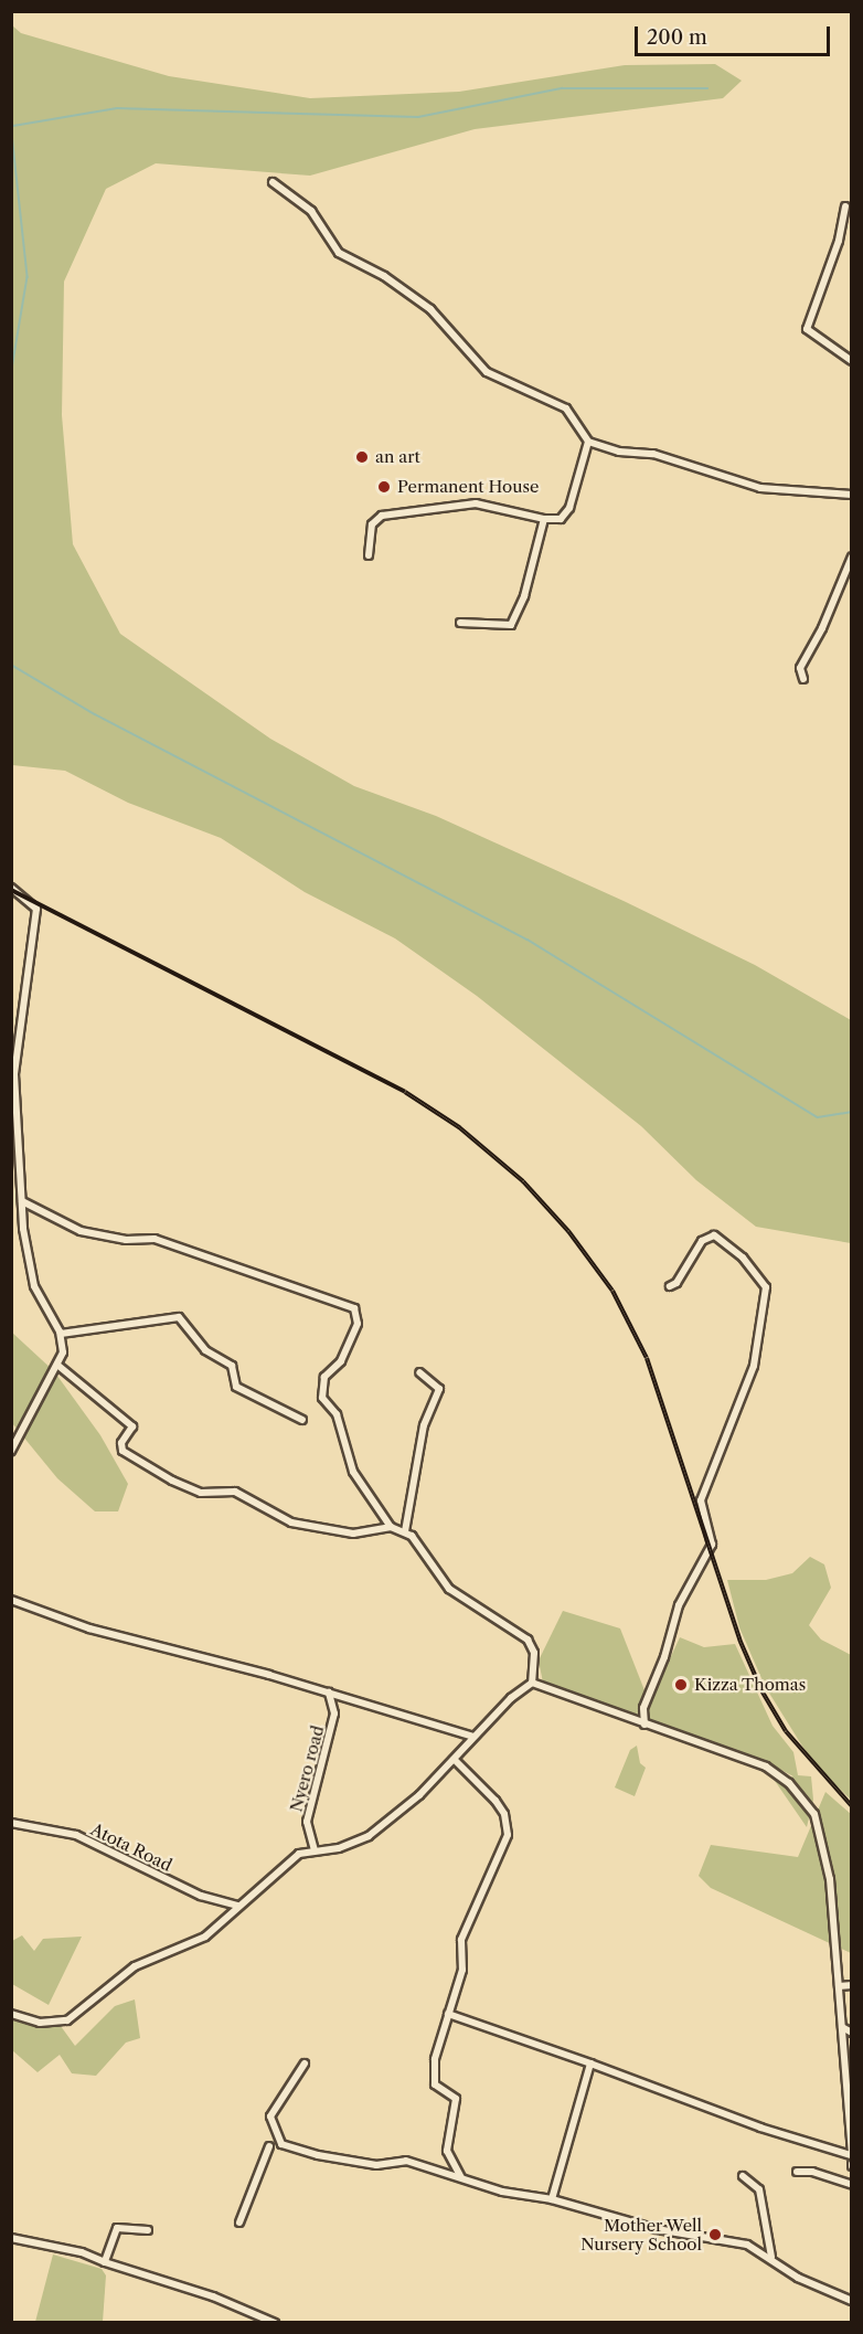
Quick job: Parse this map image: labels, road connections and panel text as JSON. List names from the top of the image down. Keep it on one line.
{"streets":{"street":["Nyero road","Atota Road"]},"places":["an art","Permanent House","Kizza Thomas","Mother Well Nursery School"],"scale_bar":"200 m"}
